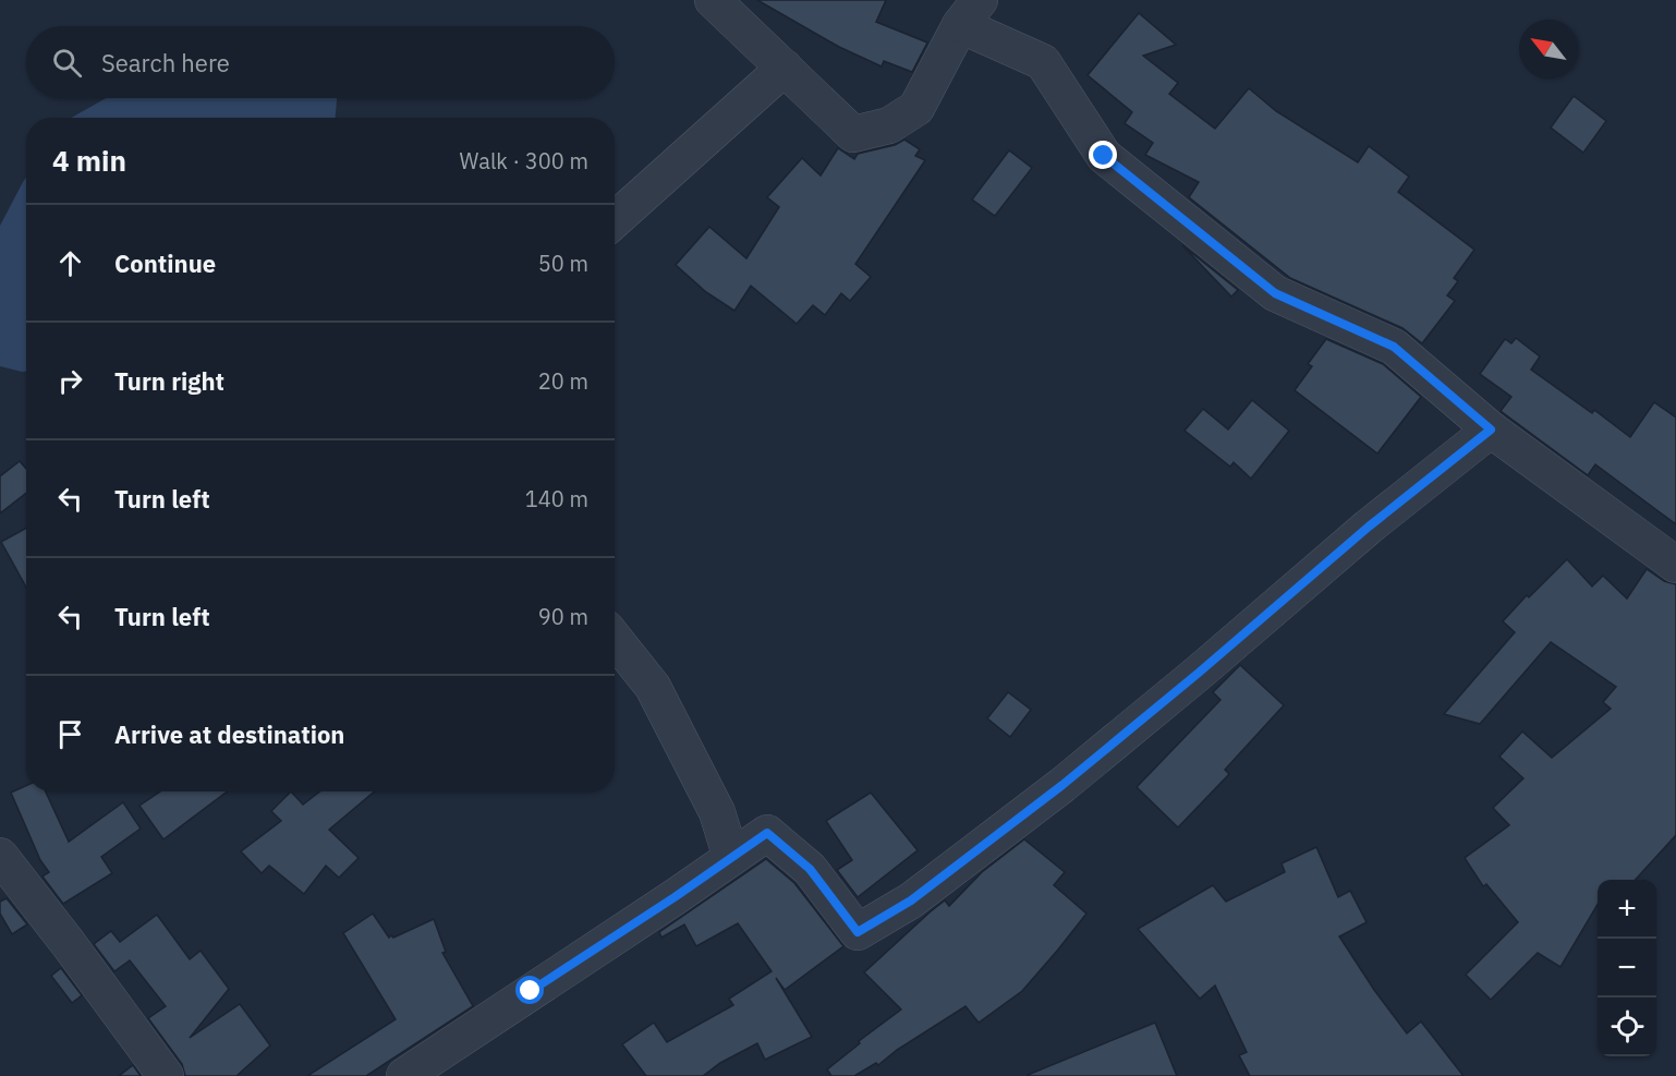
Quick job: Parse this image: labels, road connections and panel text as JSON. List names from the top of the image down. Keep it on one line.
{"north":"top left","page":{"search":"Search here","heading":["4 min","Walk · 300 m"],"list":[["Continue","50 m"],["Turn right","20 m"],["Turn left","140 m"],["Turn left","90 m"],"Arrive at destination"],"map_buttons":["+","−"]}}
